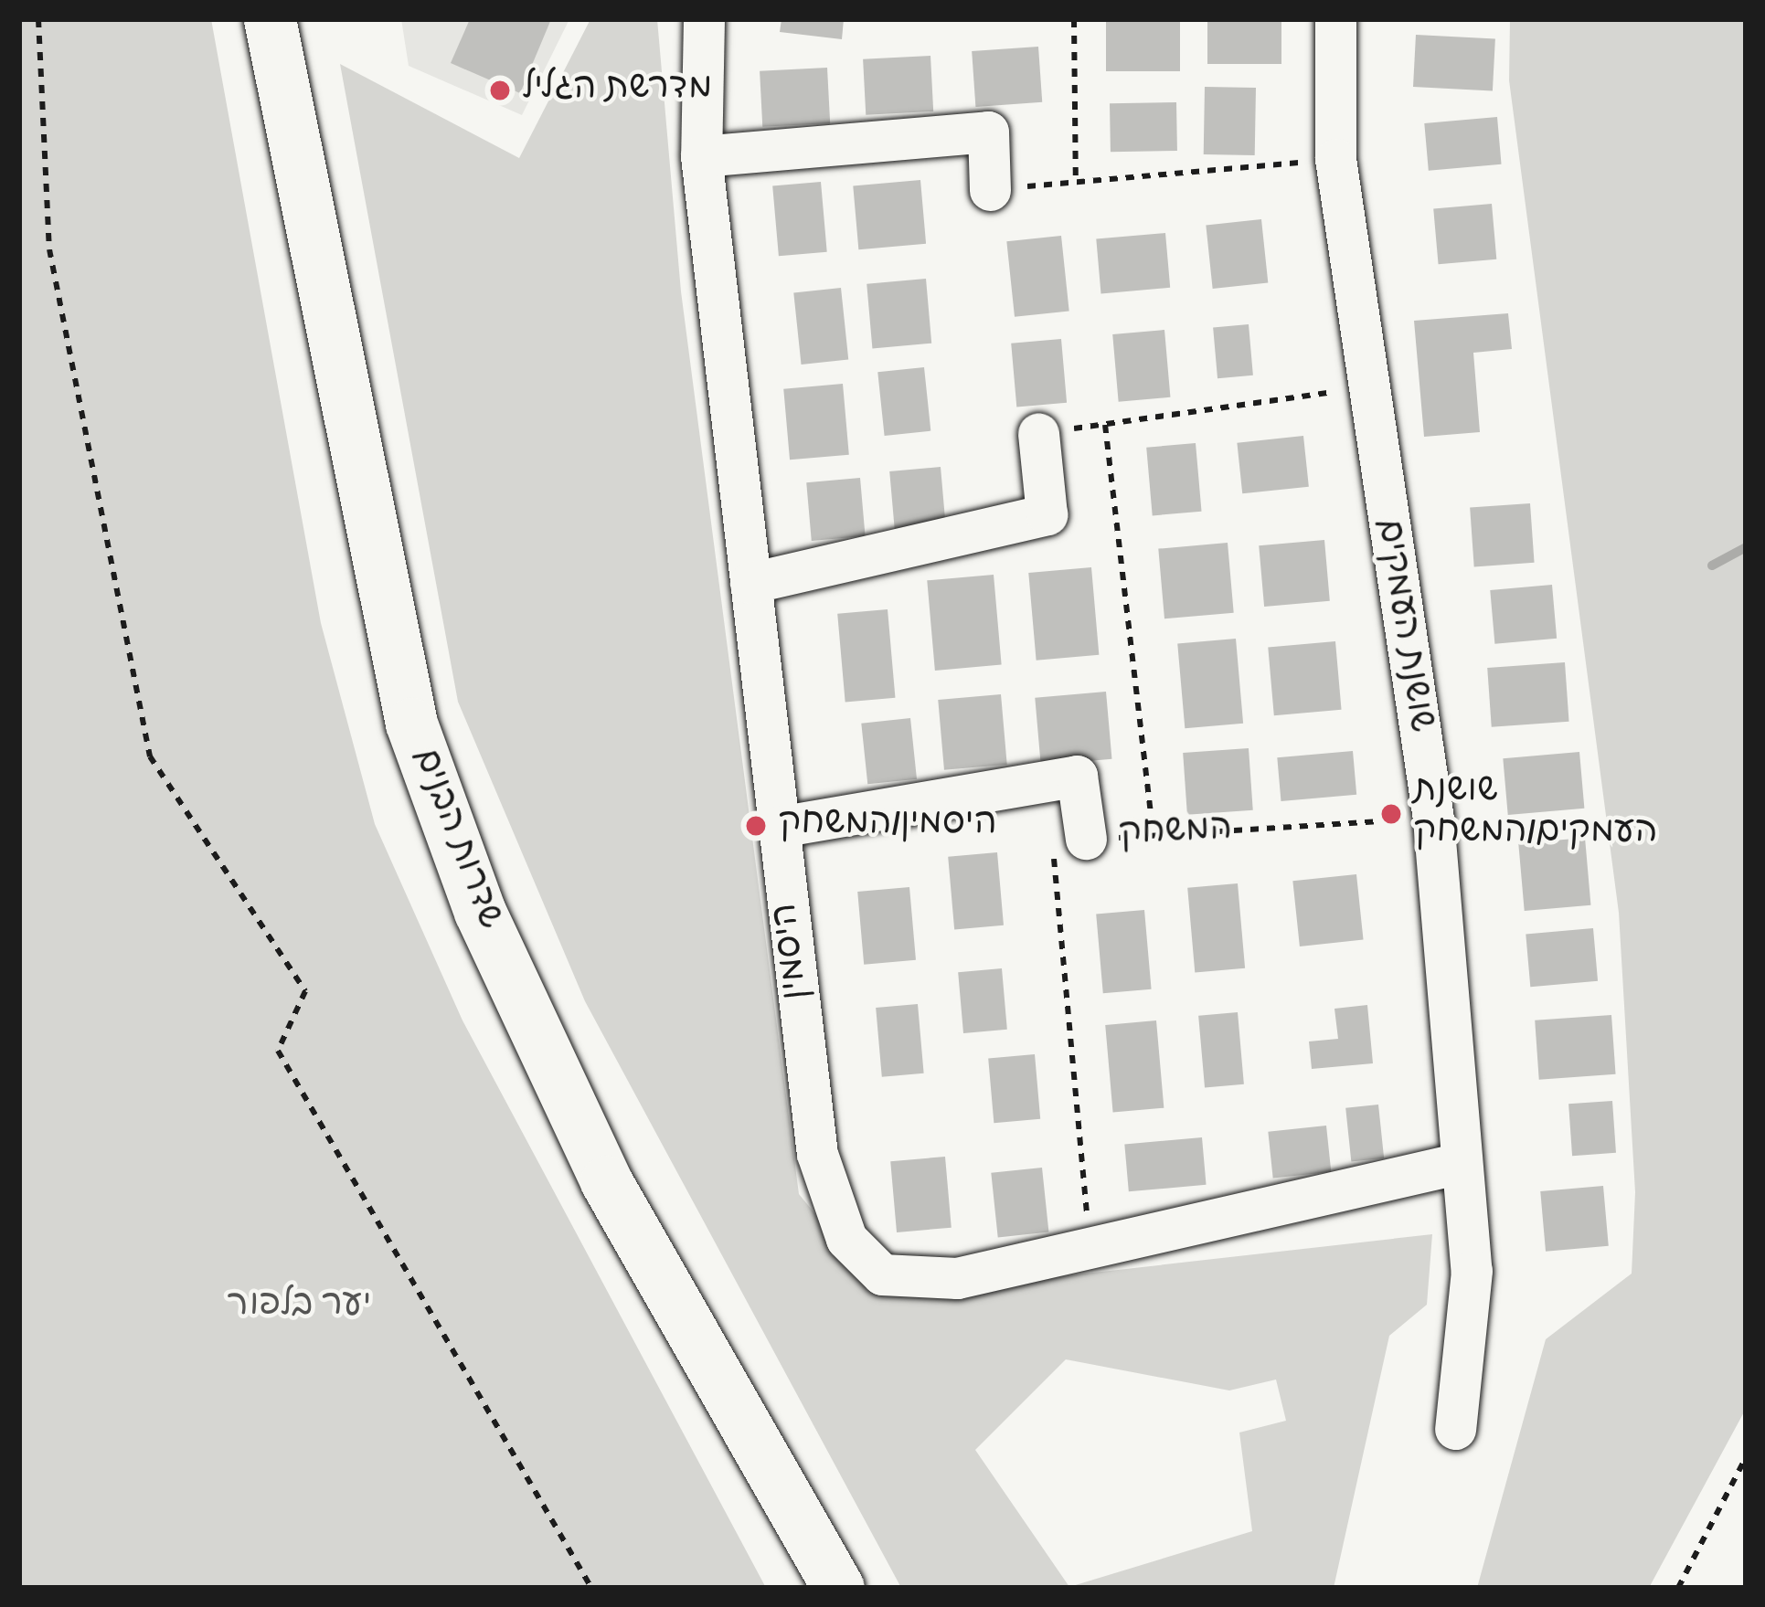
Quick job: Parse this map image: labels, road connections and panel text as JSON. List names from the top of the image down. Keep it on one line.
{"streets":{"main road":["שדרות הבנים"],"street":["שושנת העמקים","המשחק","היסמין"]},"crossings":[["שושנת העמקים","המשחק"],["שושנת העמקים","היסמין"],["המשחק","היסמין"]],"parks":["יער בלפור"],"places":["מדרשת הגליל","שושנת העמקים/המשחק","היסמין/המשחק"]}
